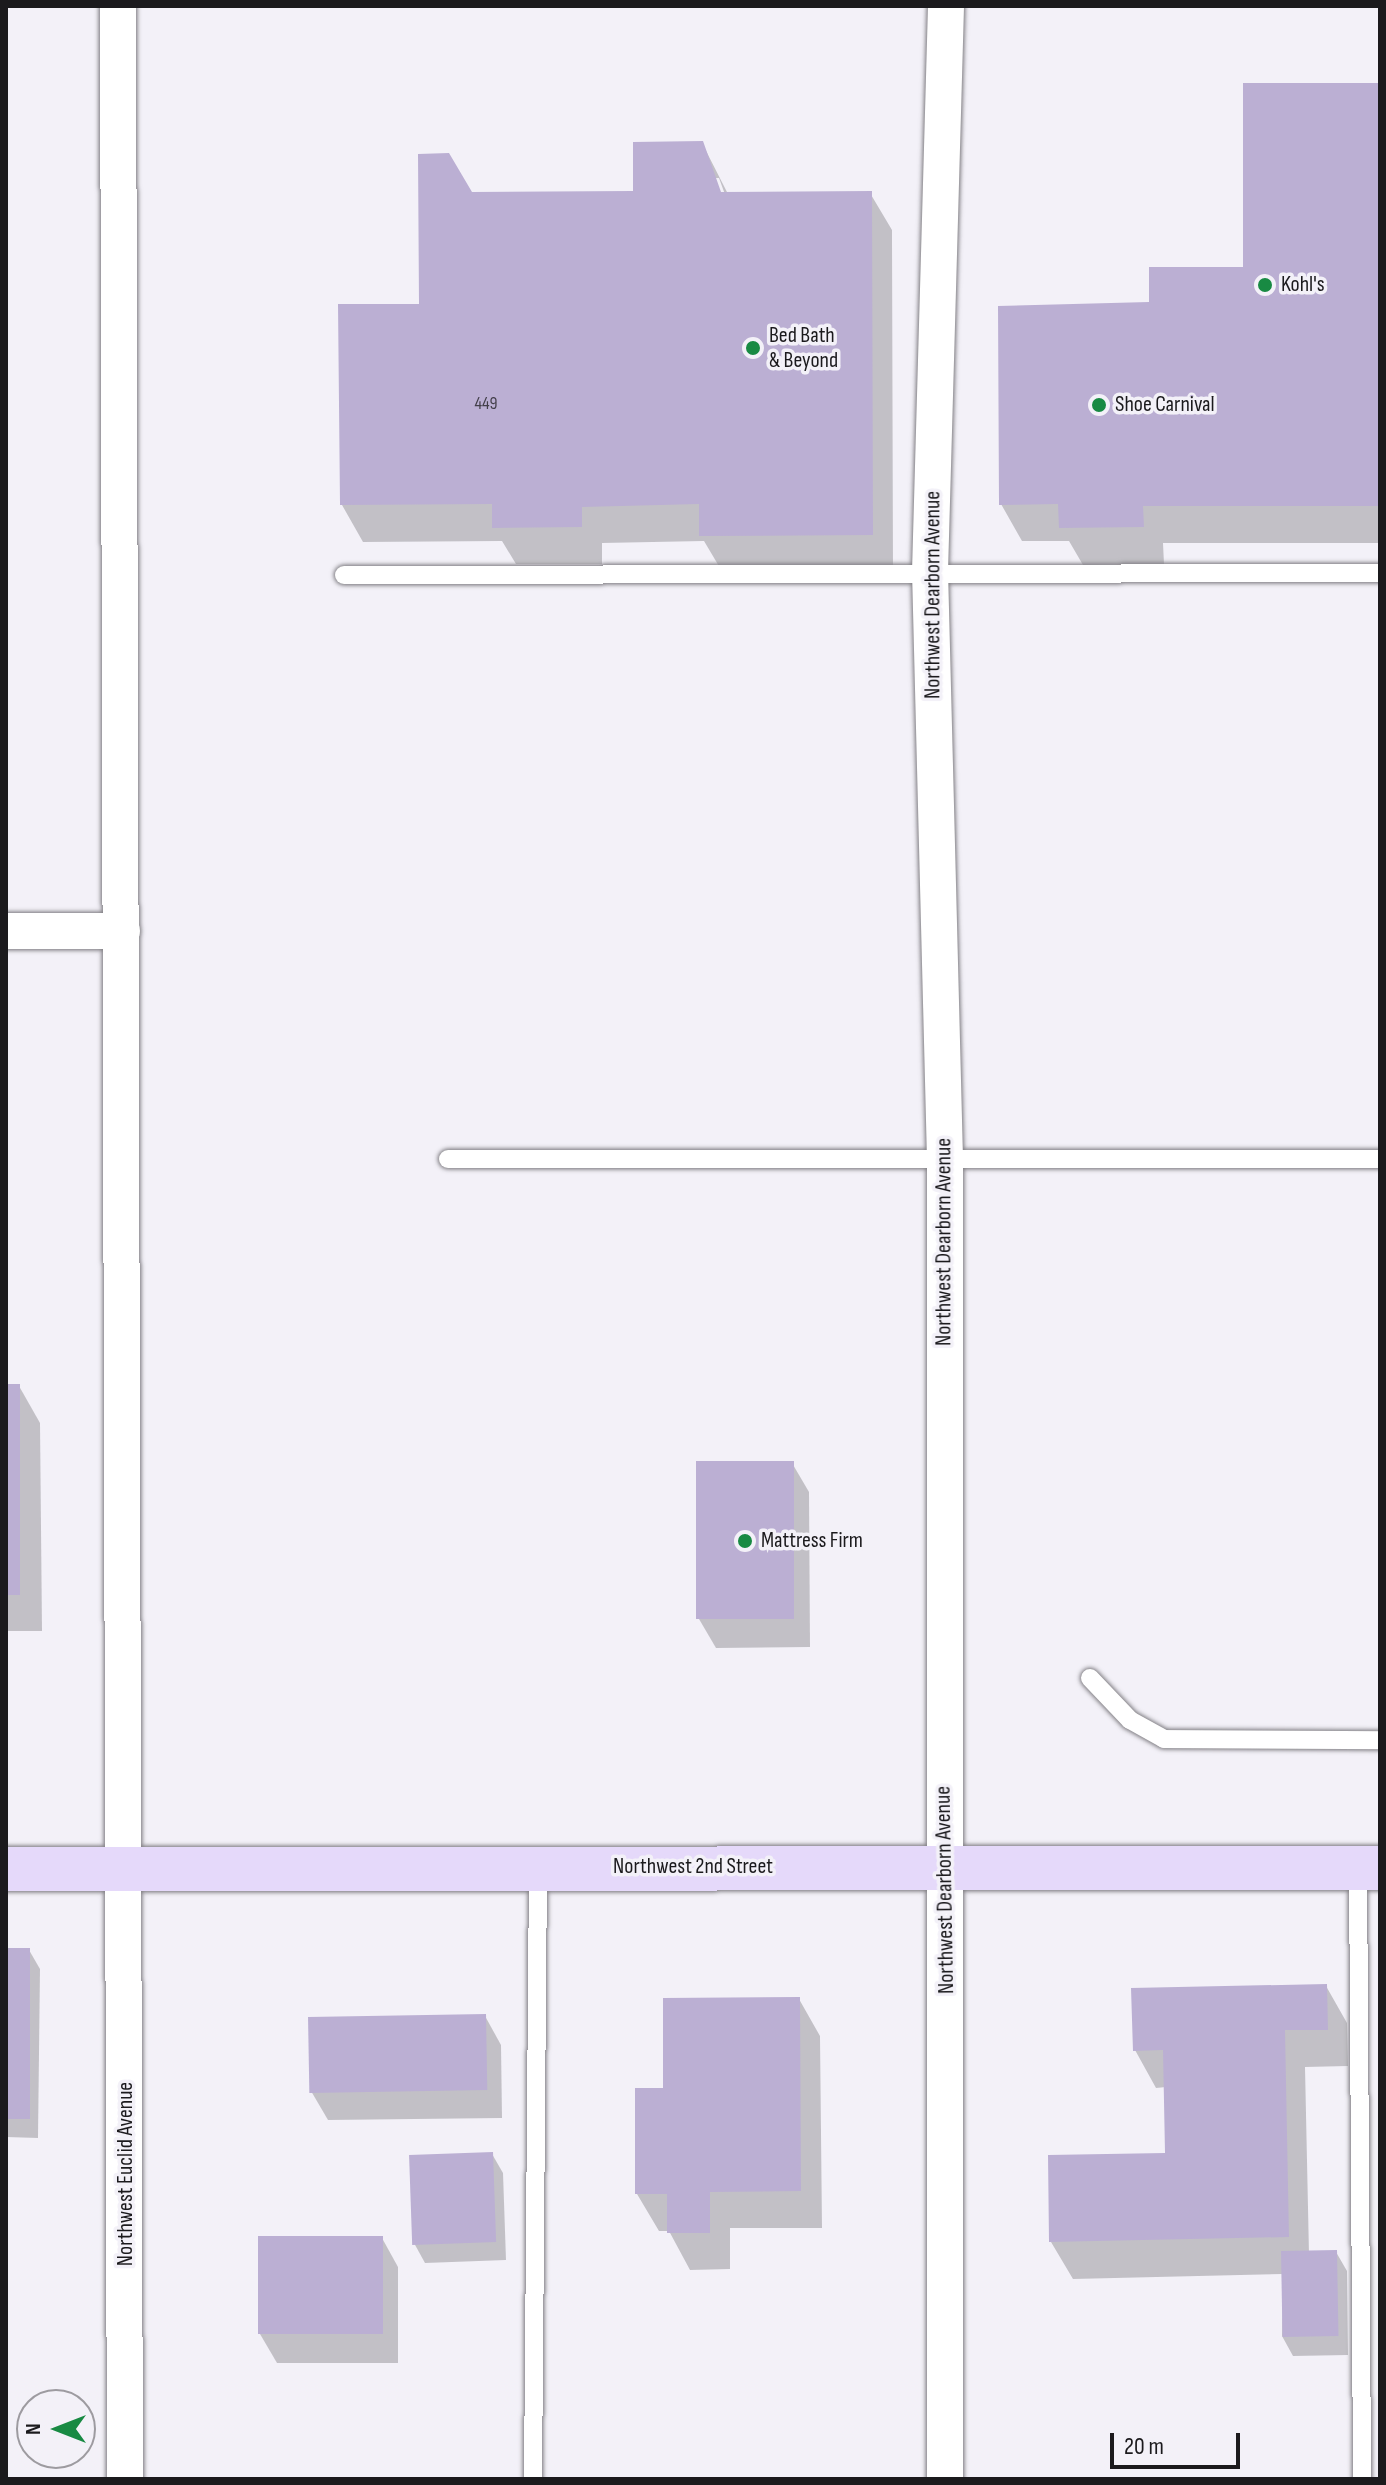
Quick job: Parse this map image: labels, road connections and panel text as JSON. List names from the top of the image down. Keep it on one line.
{"streets":{"main road":["Northwest 2nd Street"],"street":["Northwest Dearborn Avenue","Northwest Euclid Avenue"]},"crossings":[["Northwest Dearborn Avenue","Northwest 2nd Street"],["Northwest 2nd Street","Northwest Euclid Avenue"]],"places":["Kohl's","Bed Bath & Beyond","Shoe Carnival","Mattress Firm"],"house_numbers":["449"],"scale_bar":"20 m","north":"left"}
